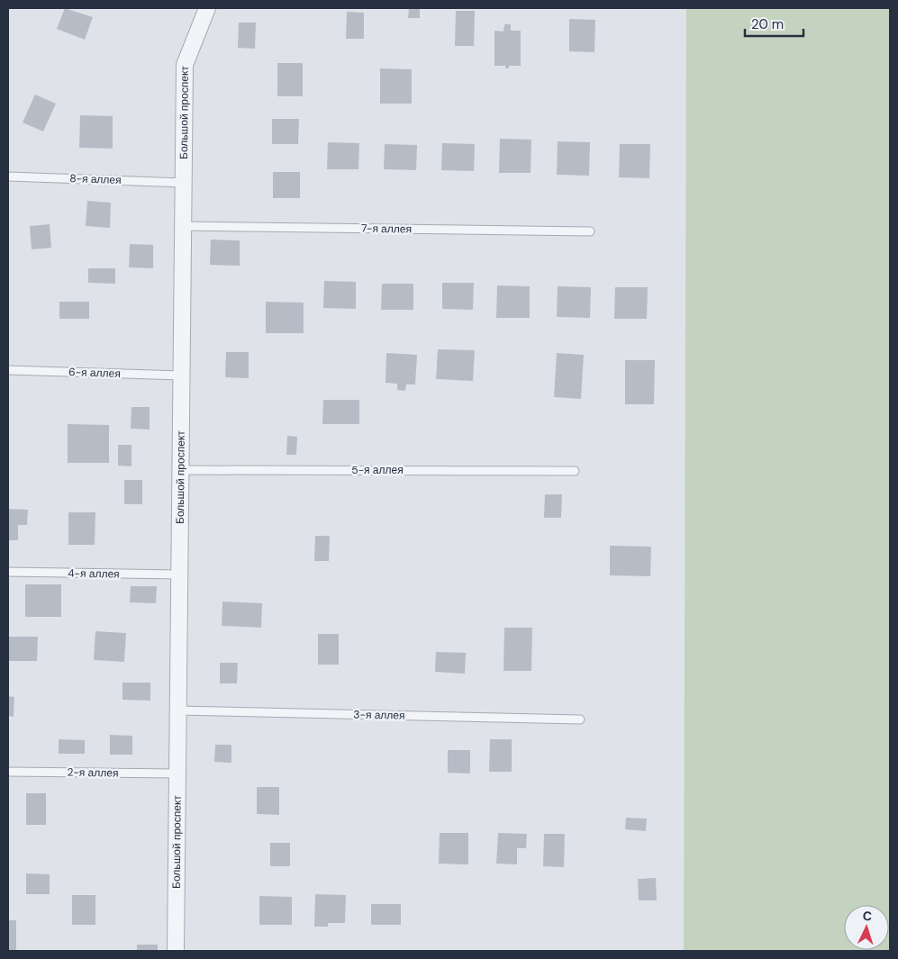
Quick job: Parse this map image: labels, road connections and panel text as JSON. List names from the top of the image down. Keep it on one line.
{"streets":{"street":["Большой проспект"],"lane":["8-я аллея","7-я аллея","6-я аллея","5-я аллея","4-я аллея","3-я аллея","2-я аллея"]},"crossings":[["Большой проспект","8-я аллея"],["Большой проспект","7-я аллея"],["Большой проспект","6-я аллея"],["Большой проспект","5-я аллея"],["Большой проспект","4-я аллея"],["Большой проспект","3-я аллея"],["Большой проспект","2-я аллея"]],"scale_bar":"20 m","north":"top"}
